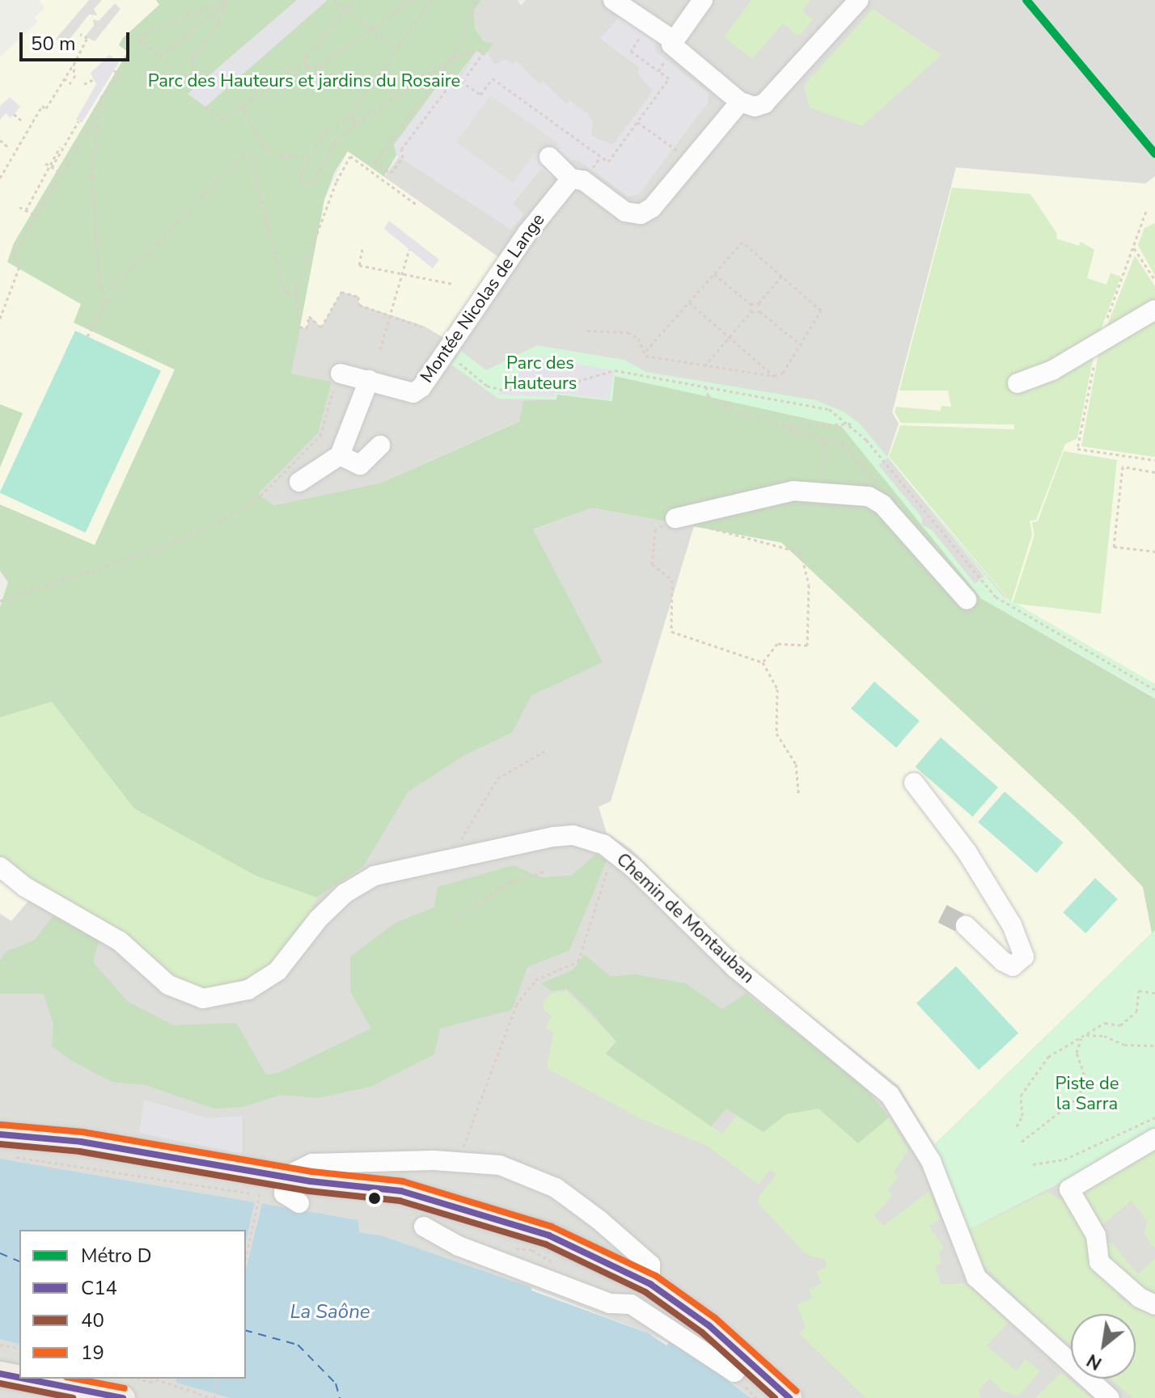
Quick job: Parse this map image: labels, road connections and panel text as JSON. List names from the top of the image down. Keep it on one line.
{"streets":{"street":["Montée Nicolas de Lange","Chemin de Montauban"]},"water":["La Saône"],"parks":["Parc des Hauteurs et jardins du Rosaire","Parc des Hauteurs","Piste de la Sarra"],"lines":["metro line D","transit line 19","transit line C14","transit line 40"],"legend":["Métro D","C14","40","19"],"scale_bar":"50 m","north":"bottom left"}
